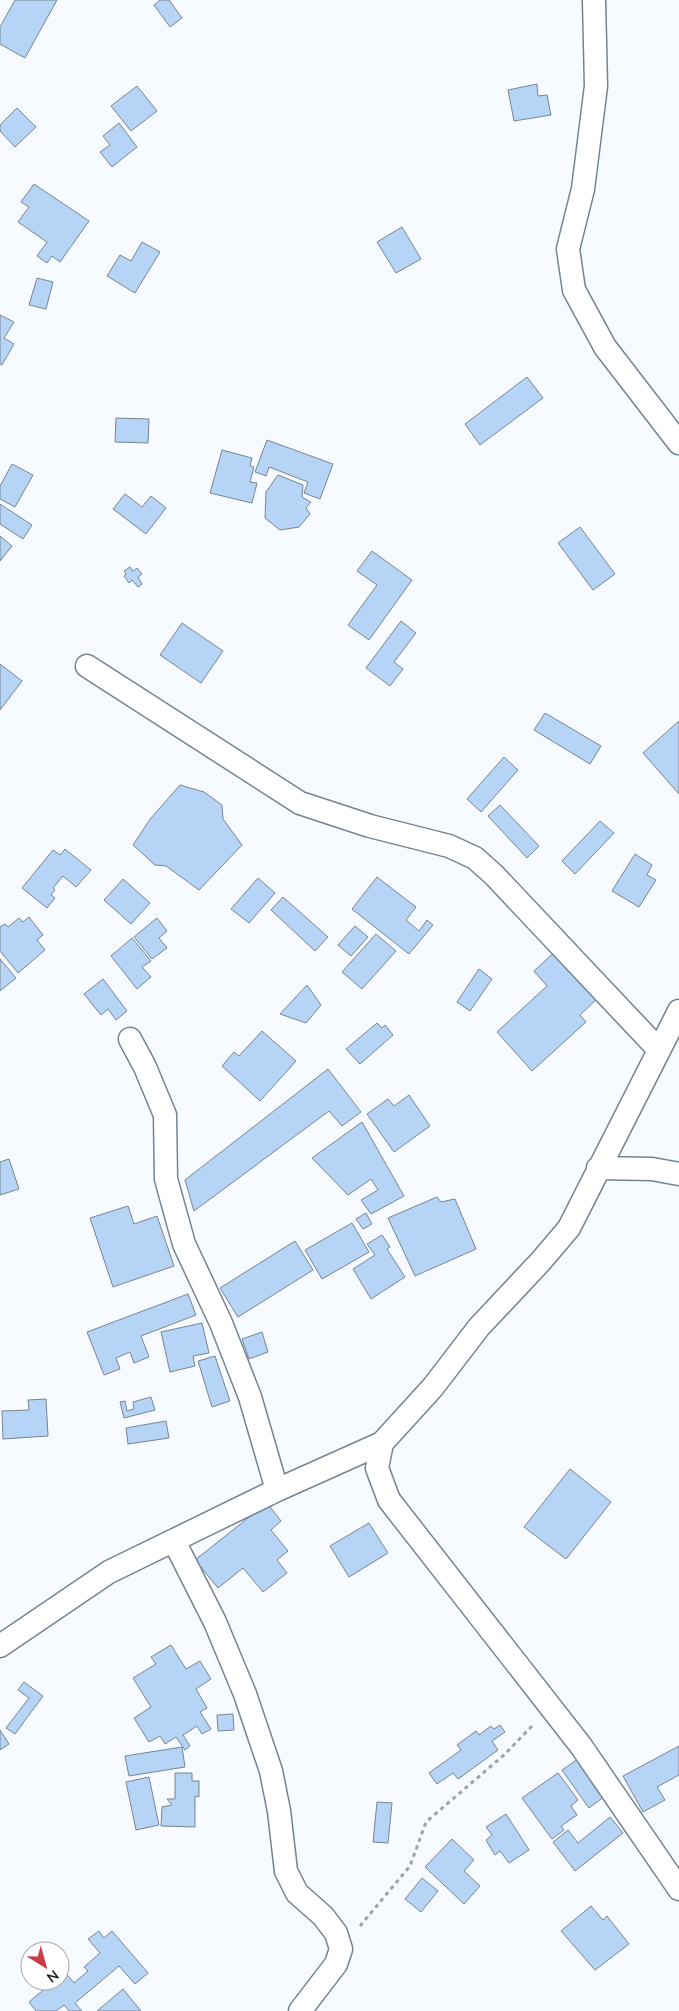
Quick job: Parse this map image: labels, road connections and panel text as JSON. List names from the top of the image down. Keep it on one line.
{"north":"bottom right"}
